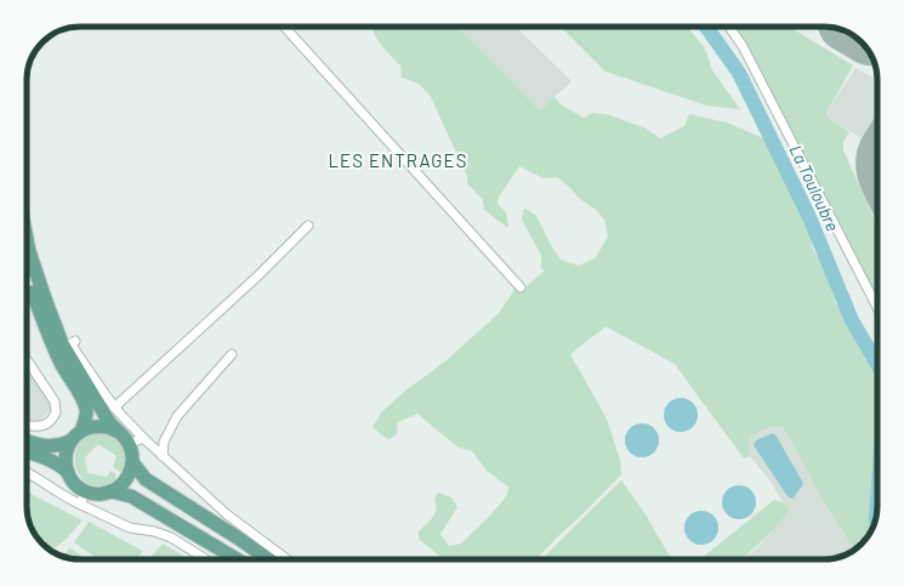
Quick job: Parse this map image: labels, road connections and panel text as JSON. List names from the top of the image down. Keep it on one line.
{"districts":["LES ENTRAGES"],"water":["La Touloubre"]}
